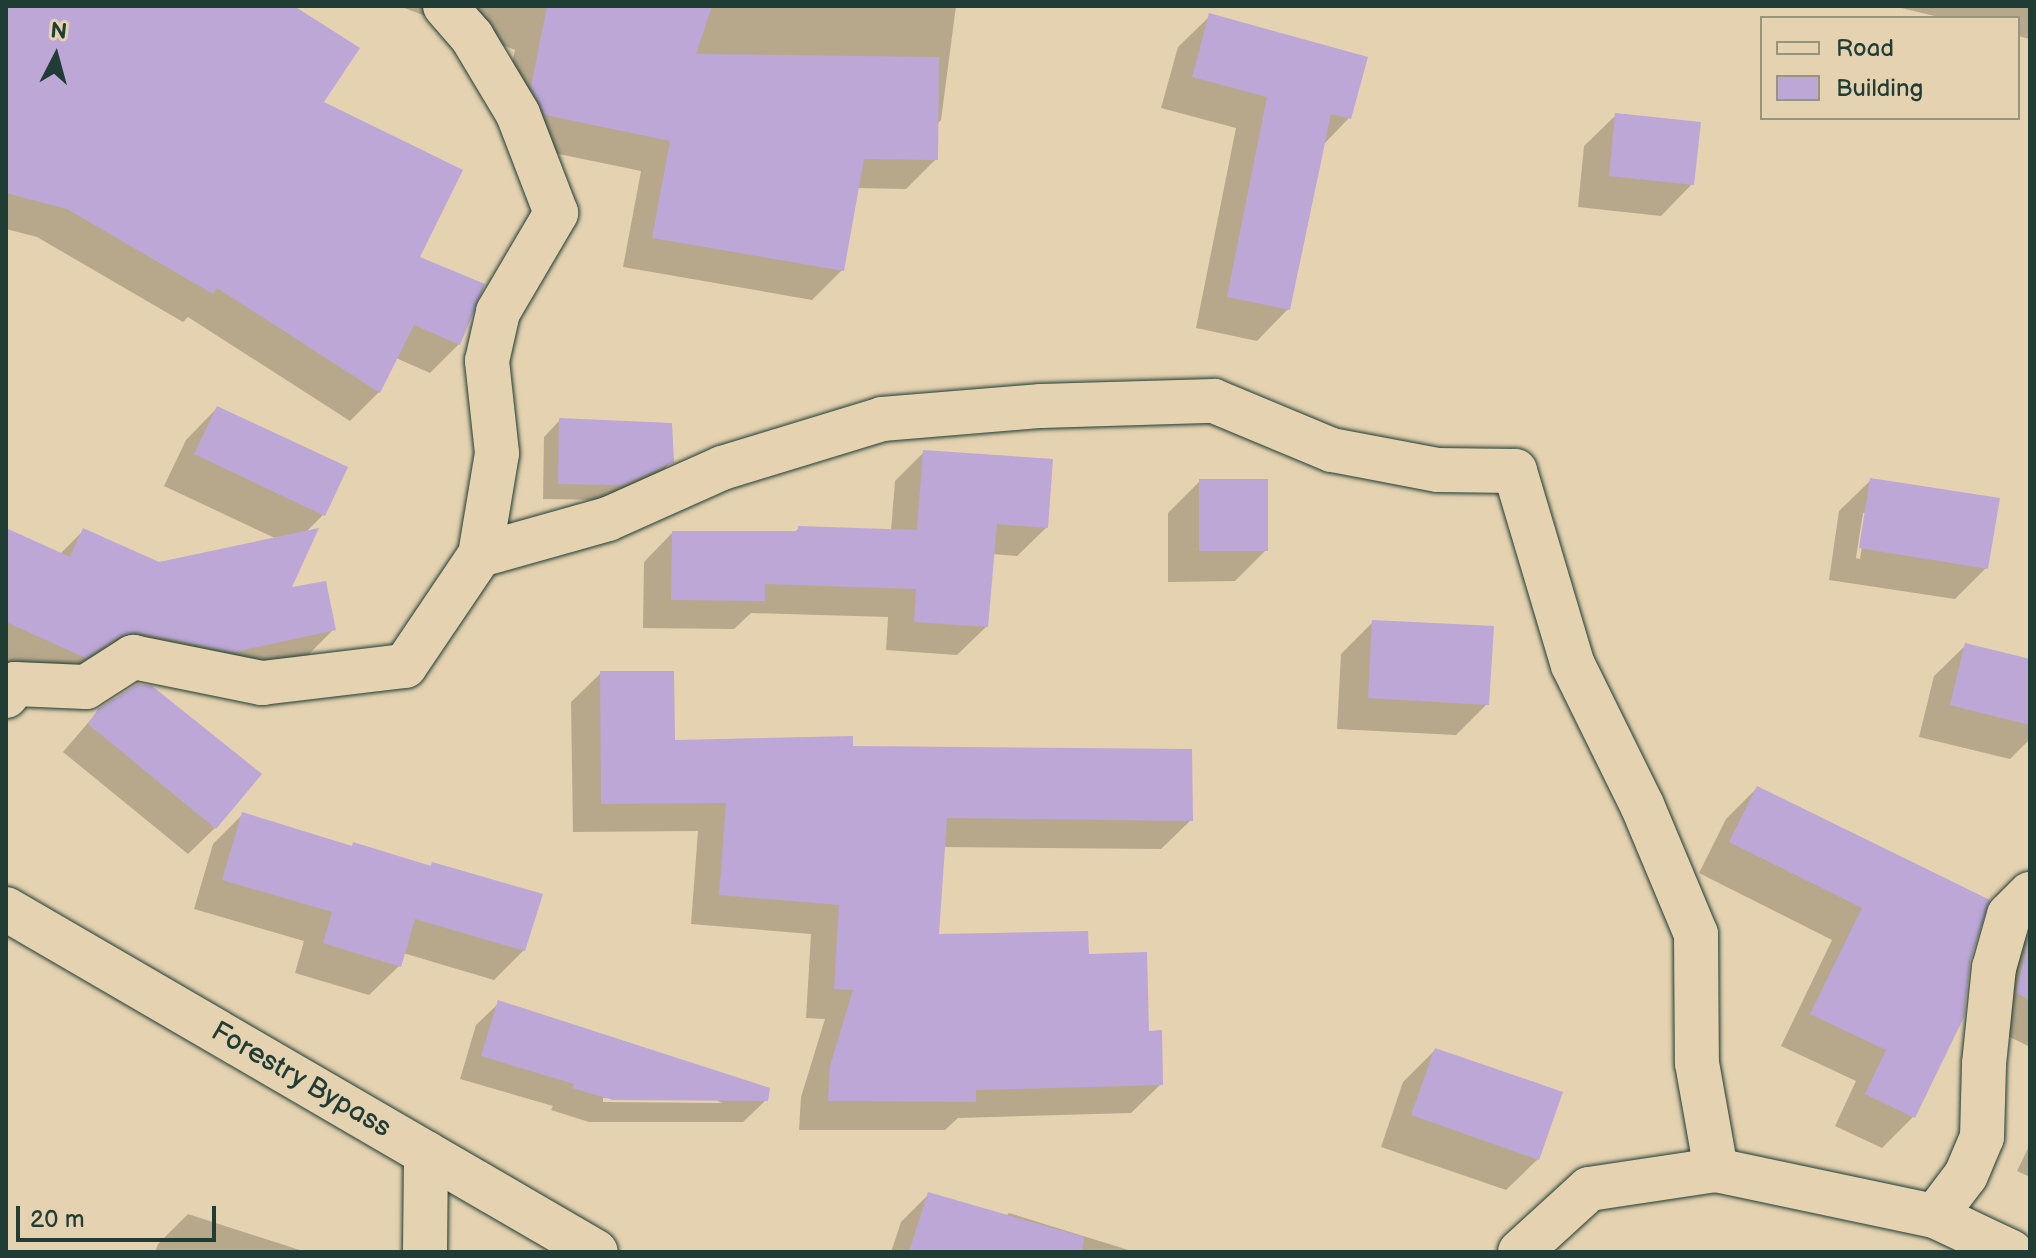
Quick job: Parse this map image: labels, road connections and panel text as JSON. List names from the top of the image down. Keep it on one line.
{"streets":{"street":["Forestry Bypass"]},"legend":["Road","Building"],"scale_bar":"20 m","north":"top"}
